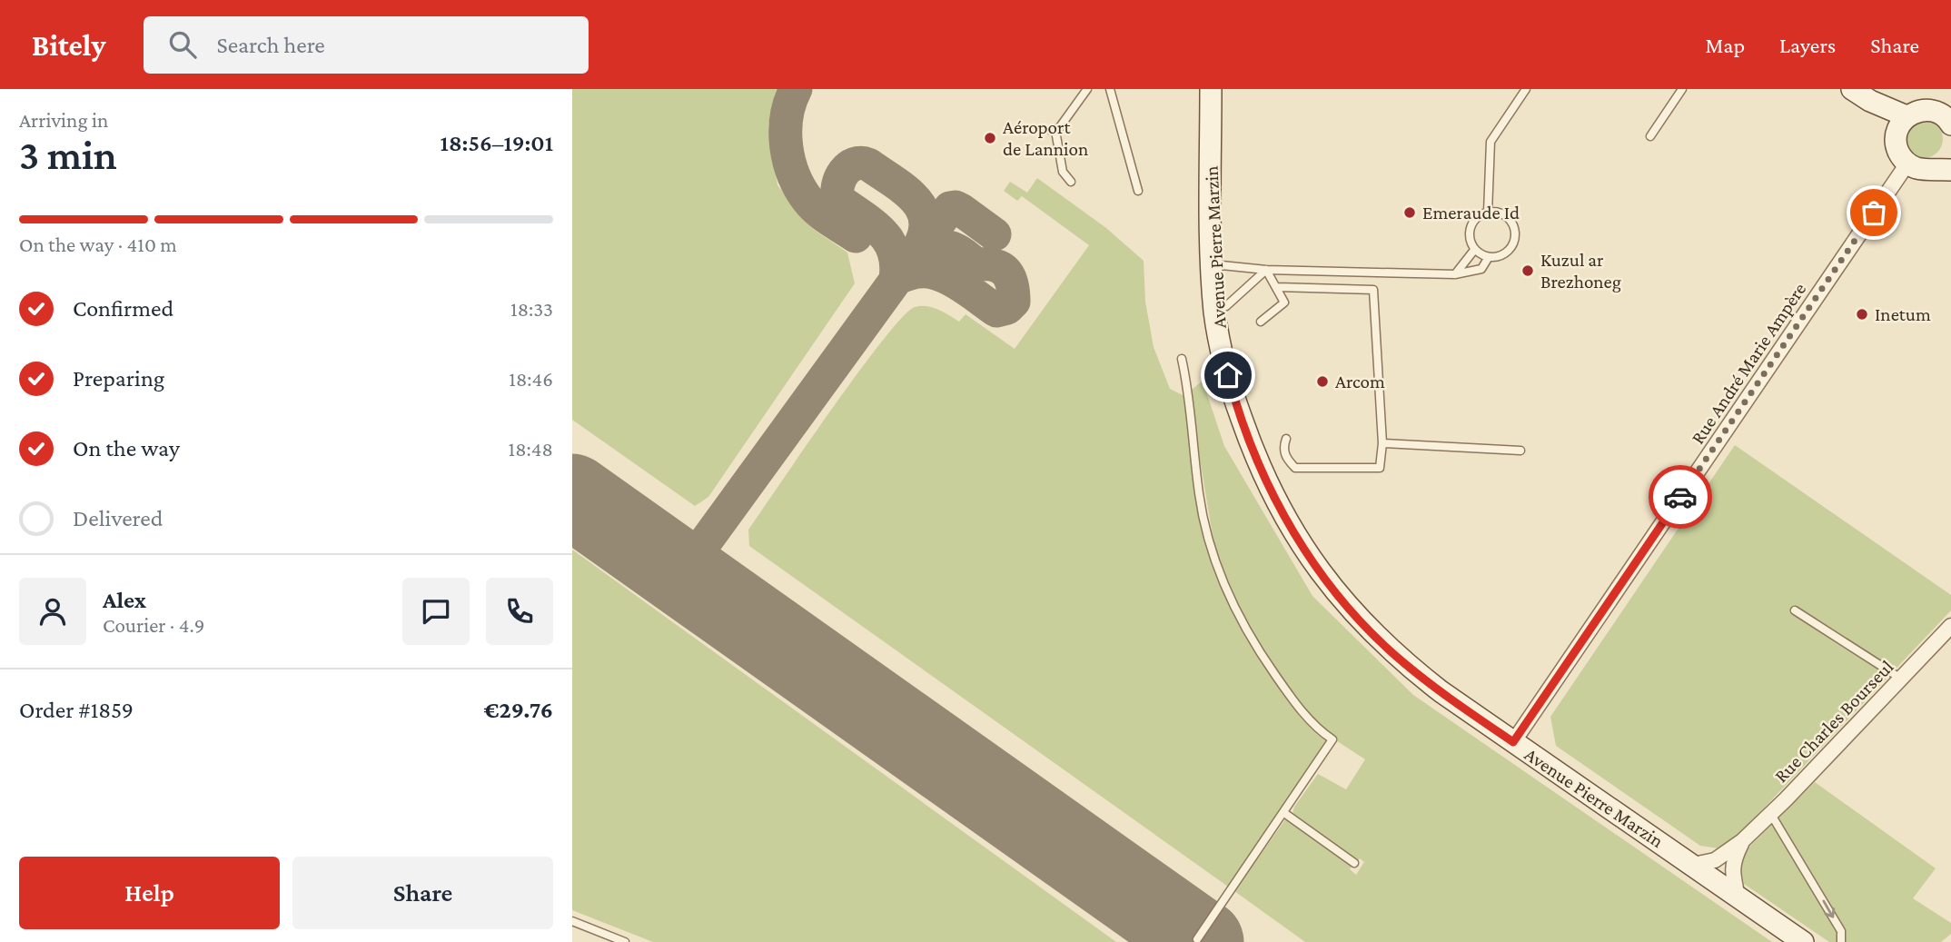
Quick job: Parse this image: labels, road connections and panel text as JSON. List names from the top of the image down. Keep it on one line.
{"streets":{"main road":["Avenue Pierre Marzin"],"street":["Rue André Marie Ampère","Rue Charles Bourseul"]},"crossings":[["Avenue Pierre Marzin","Rue André Marie Ampère"],["Avenue Pierre Marzin","Rue Charles Bourseul"]],"places":["Aéroport de Lannion","Emeraude Id","Kuzul ar Brezhoneg","Inetum","Arcom"],"page":{"header":"Bitely","search":"Search here","nav":["Map","Layers","Share"],"heading":["3 min","Arriving in","18:56–19:01"],"panel":["Alex","Courier · 4.9","Order #1859","€29.76"],"bar":"On the way · 410 m","list":[["Confirmed","18:33"],["Preparing","18:46"],["On the way","18:48"],"Delivered"],"buttons":["Help","Share"]}}
